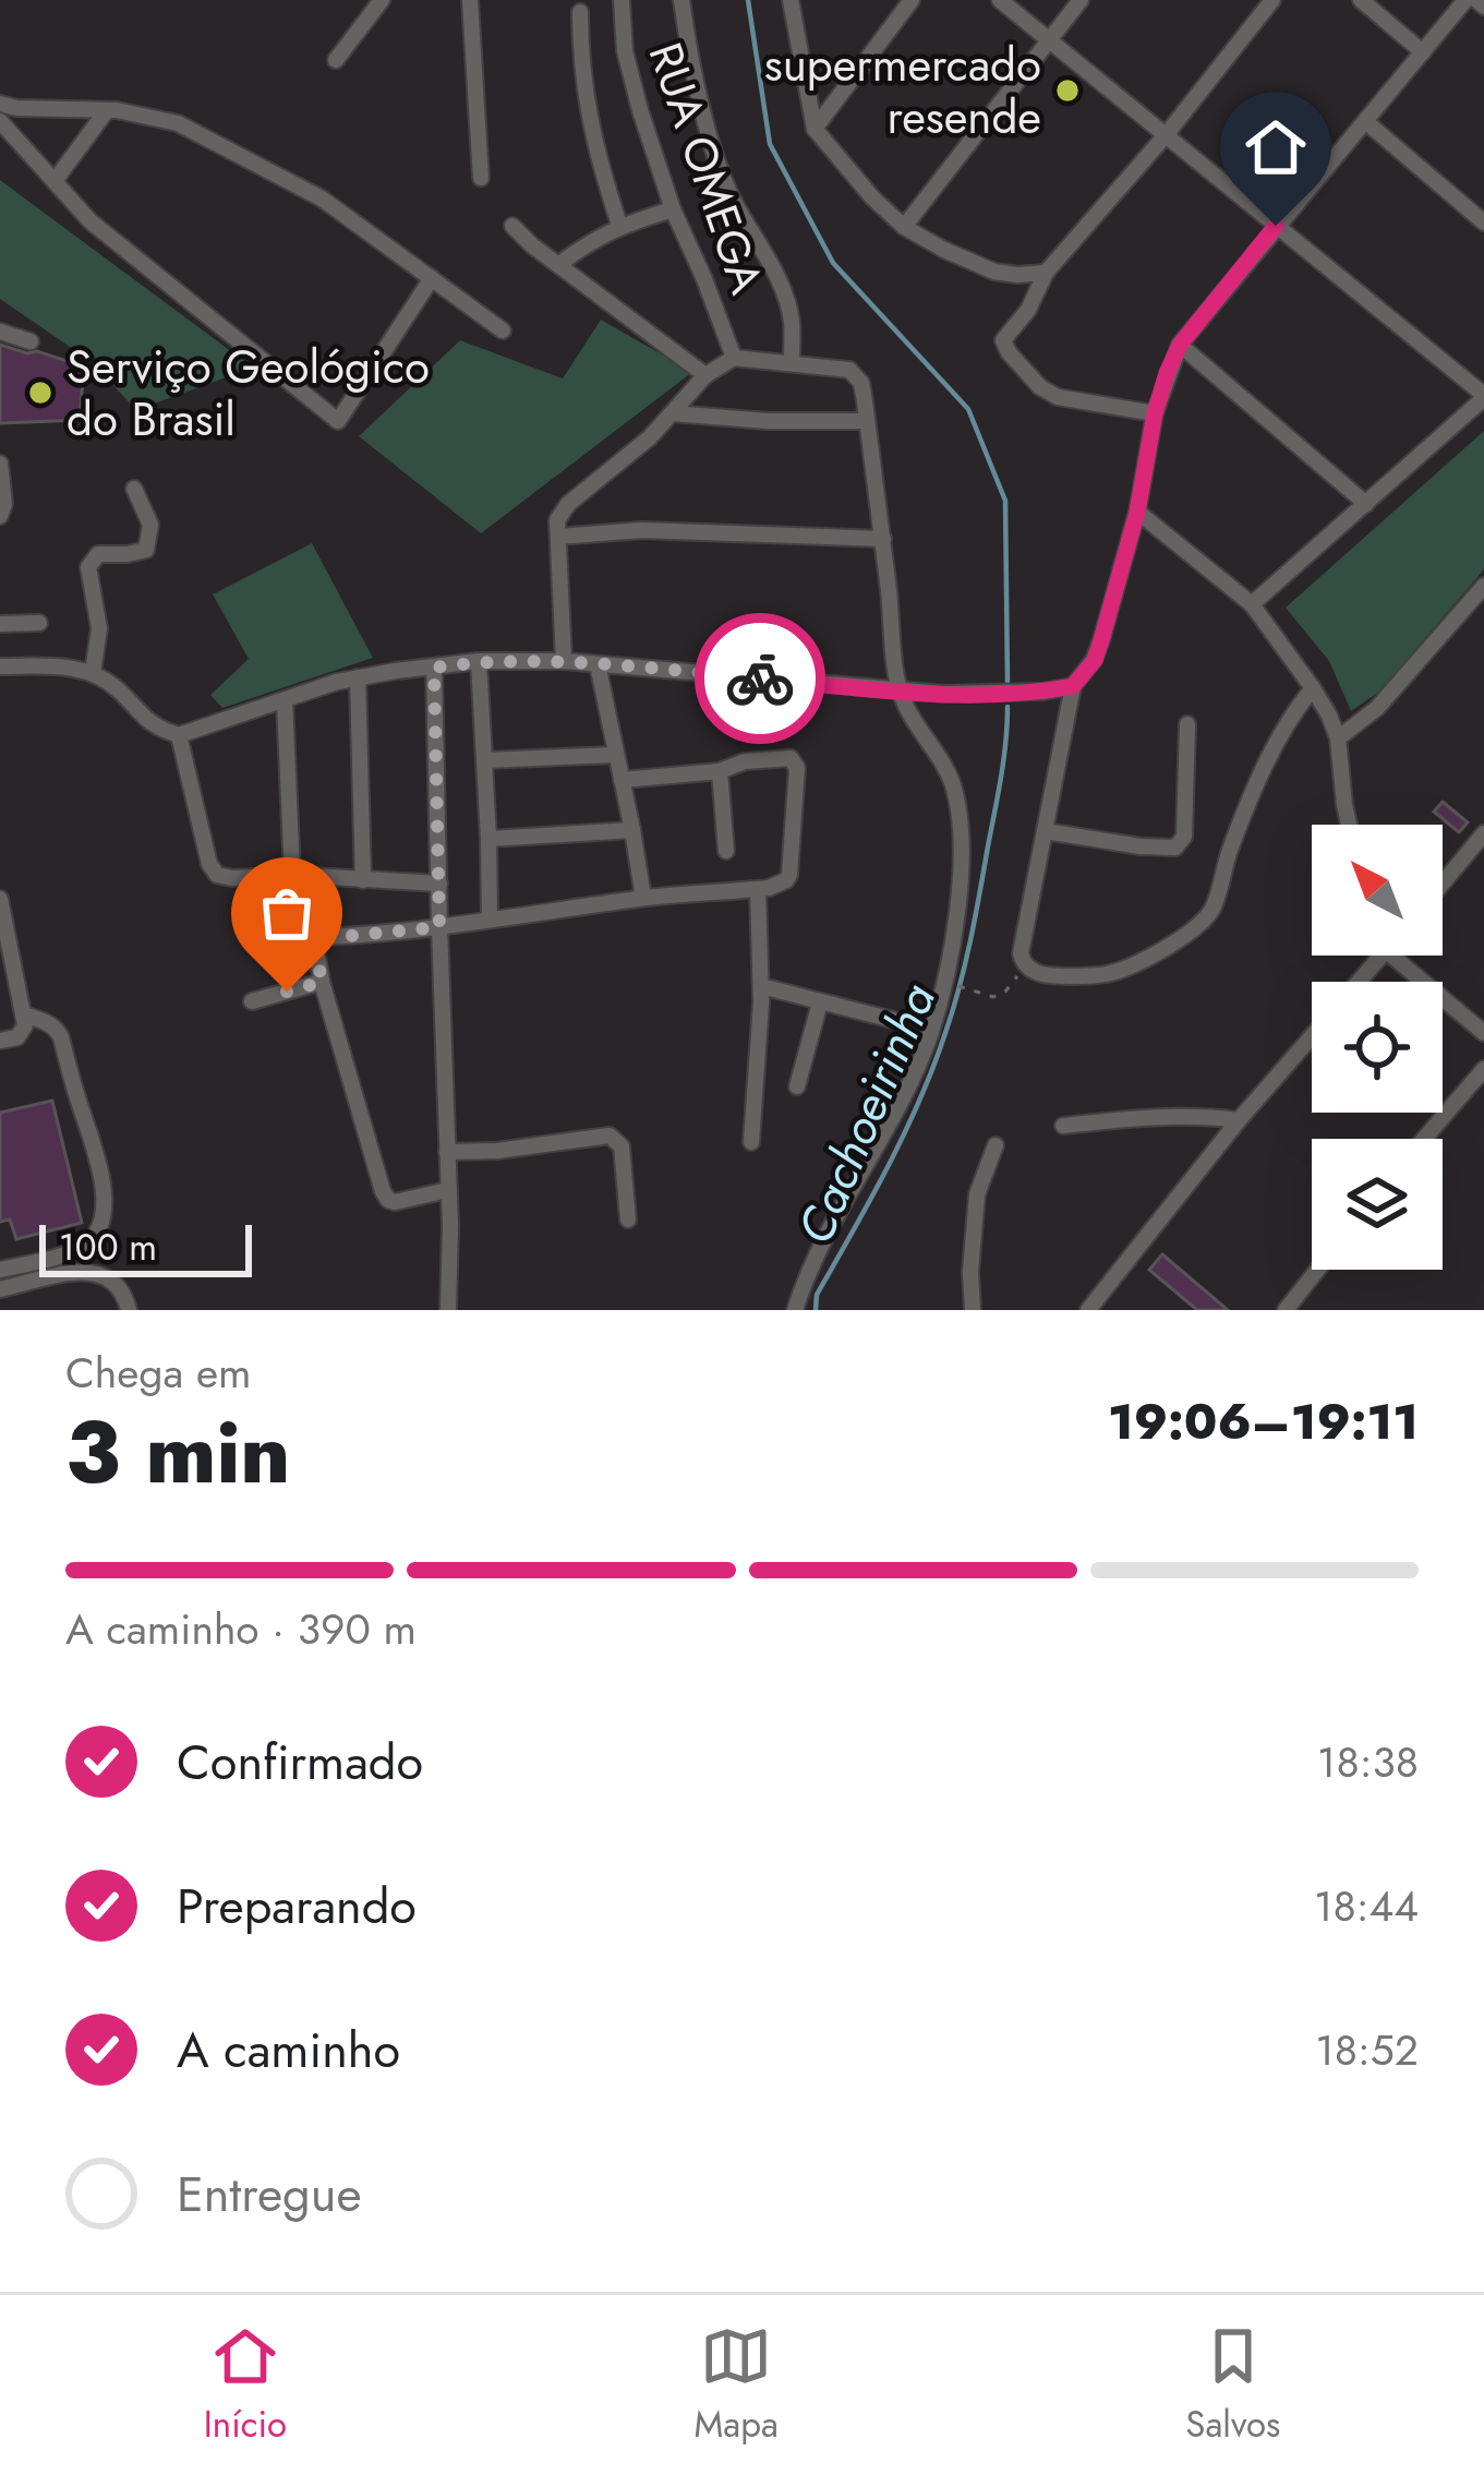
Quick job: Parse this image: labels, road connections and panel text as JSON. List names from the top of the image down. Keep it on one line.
{"streets":{"street":["RUA OMEGA"]},"water":["Cachoeirinha"],"places":["supermercado resende","Serviço Geológico do Brasil"],"scale_bar":"100 m","north":"top left","page":{"scale":"100 m","heading":["3 min","Chega em","19:06–19:11"],"bar":"A caminho · 390 m","list":[["Confirmado","18:38"],["Preparando","18:44"],["A caminho","18:52"],"Entregue"],"tabs":["Início","Mapa","Salvos"]}}
